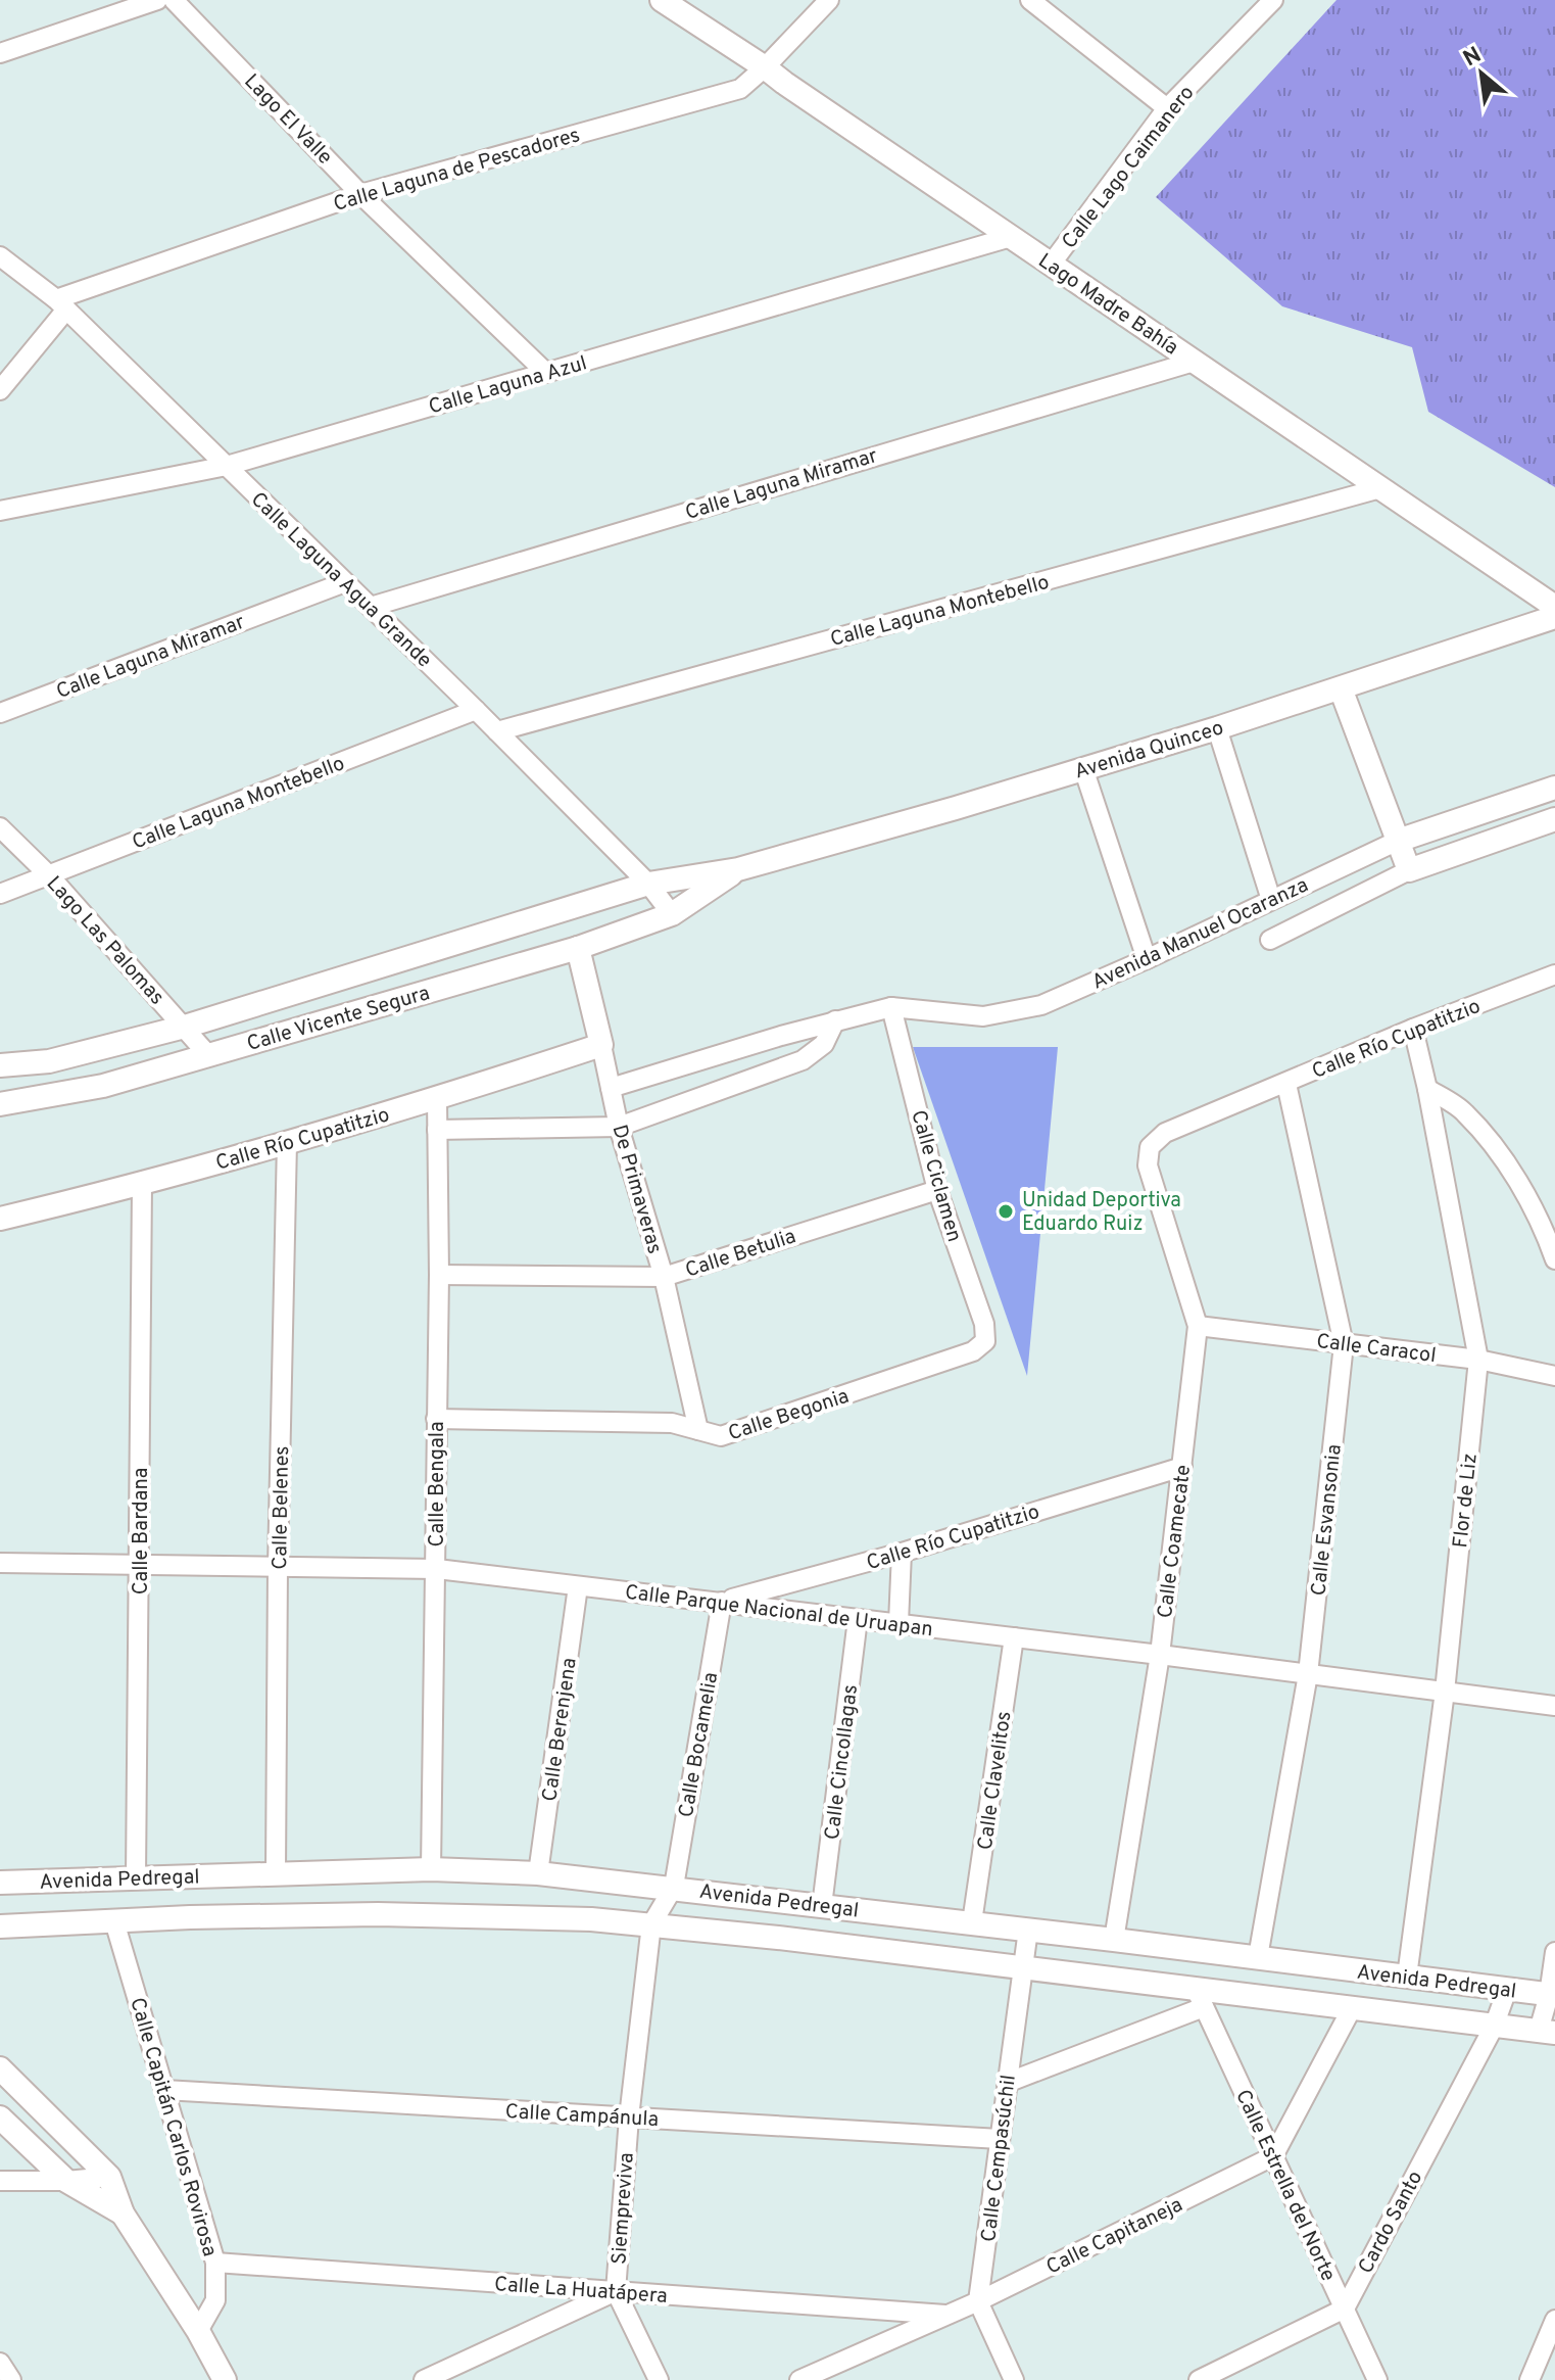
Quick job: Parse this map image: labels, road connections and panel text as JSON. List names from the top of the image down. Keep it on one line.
{"streets":{"street":["Lago El Valle","Calle Lago Caimanero","Calle Laguna de Pescadores","Lago Madre Bahía","Calle Laguna Azul","Calle Laguna Miramar","Calle Laguna Agua Grande","Calle Laguna Montebello","Avenida Quinceo","Avenida Manuel Ocaranza","Lago Las Palomas","Calle Vicente Segura","Calle Río Cupatitzio","Calle Ciclamen","De Primaveras","Calle Betulia","Calle Caracol","Calle Begonia","Calle Bengala","Flor de Liz","Calle Belenes","Calle Esvansonia","Calle Bardana","Calle Coamecate","Calle Parque Nacional de Uruapan","Calle Berenjena","Calle Bocamelia","Calle Cincollagas","Calle Clavelitos","Avenida Pedregal","Calle Campánula","Calle Capitán Carlos Rovirosa","Calle Cempasúchil","Calle Estrella del Norte","Siempreviva","Cardo Santo","Calle Capitaneja","Calle La Huatápera"]},"crossings":[["Lago El Valle","Calle Laguna de Pescadores"],["Lago El Valle","Calle Laguna Azul"],["Calle Lago Caimanero","Lago Madre Bahía"],["Calle Laguna de Pescadores","Lago Madre Bahía"],["Calle Laguna de Pescadores","Calle Laguna Agua Grande"],["Lago Madre Bahía","Calle Laguna Azul"],["Lago Madre Bahía","Calle Laguna Miramar"],["Lago Madre Bahía","Calle Laguna Montebello"],["Calle Laguna Azul","Calle Laguna Agua Grande"],["Calle Laguna Miramar","Calle Laguna Agua Grande"],["Calle Laguna Agua Grande","Calle Laguna Montebello"],["Calle Laguna Agua Grande","Avenida Quinceo"],["Calle Laguna Agua Grande","Calle Vicente Segura"],["Calle Laguna Montebello","Lago Las Palomas"],["Avenida Quinceo","Calle Vicente Segura"],["Avenida Manuel Ocaranza","Calle Ciclamen"],["Avenida Manuel Ocaranza","De Primaveras"],["Lago Las Palomas","Calle Vicente Segura"],["Calle Vicente Segura","De Primaveras"],["Calle Río Cupatitzio","De Primaveras"],["Calle Río Cupatitzio","Calle Bengala"],["Calle Río Cupatitzio","Flor de Liz"],["Calle Río Cupatitzio","Calle Belenes"],["Calle Río Cupatitzio","Calle Esvansonia"],["Calle Río Cupatitzio","Calle Bardana"],["Calle Río Cupatitzio","Calle Coamecate"],["Calle Río Cupatitzio","Calle Parque Nacional de Uruapan"],["Calle Río Cupatitzio","Calle Bocamelia"],["Calle Ciclamen","Calle Betulia"],["Calle Ciclamen","Calle Begonia"],["De Primaveras","Calle Betulia"],["De Primaveras","Calle Begonia"],["Calle Betulia","Calle Bengala"],["Calle Caracol","Flor de Liz"],["Calle Caracol","Calle Esvansonia"],["Calle Caracol","Calle Coamecate"],["Calle Begonia","Calle Bengala"],["Calle Bengala","Calle Parque Nacional de Uruapan"],["Calle Bengala","Avenida Pedregal"],["Flor de Liz","Calle Parque Nacional de Uruapan"],["Flor de Liz","Avenida Pedregal"],["Calle Belenes","Calle Parque Nacional de Uruapan"],["Calle Belenes","Avenida Pedregal"],["Calle Esvansonia","Calle Parque Nacional de Uruapan"],["Calle Esvansonia","Avenida Pedregal"],["Calle Bardana","Calle Parque Nacional de Uruapan"],["Calle Bardana","Avenida Pedregal"],["Calle Coamecate","Calle Parque Nacional de Uruapan"],["Calle Coamecate","Avenida Pedregal"],["Calle Parque Nacional de Uruapan","Calle Berenjena"],["Calle Parque Nacional de Uruapan","Calle Bocamelia"],["Calle Parque Nacional de Uruapan","Calle Cincollagas"],["Calle Parque Nacional de Uruapan","Calle Clavelitos"],["Calle Berenjena","Avenida Pedregal"],["Calle Bocamelia","Avenida Pedregal"],["Calle Bocamelia","Siempreviva"],["Calle Cincollagas","Avenida Pedregal"],["Calle Clavelitos","Avenida Pedregal"],["Avenida Pedregal","Calle Capitán Carlos Rovirosa"],["Avenida Pedregal","Calle Cempasúchil"],["Avenida Pedregal","Calle Estrella del Norte"],["Avenida Pedregal","Siempreviva"],["Avenida Pedregal","Cardo Santo"],["Calle Campánula","Calle Capitán Carlos Rovirosa"],["Calle Campánula","Calle Cempasúchil"],["Calle Campánula","Siempreviva"],["Calle Capitán Carlos Rovirosa","Calle La Huatápera"],["Calle Cempasúchil","Calle Capitaneja"],["Calle Estrella del Norte","Cardo Santo"],["Calle Estrella del Norte","Calle Capitaneja"],["Siempreviva","Calle La Huatápera"],["Calle Capitaneja","Calle La Huatápera"]],"places":["Unidad Deportiva Eduardo Ruiz"],"north":"top left"}
